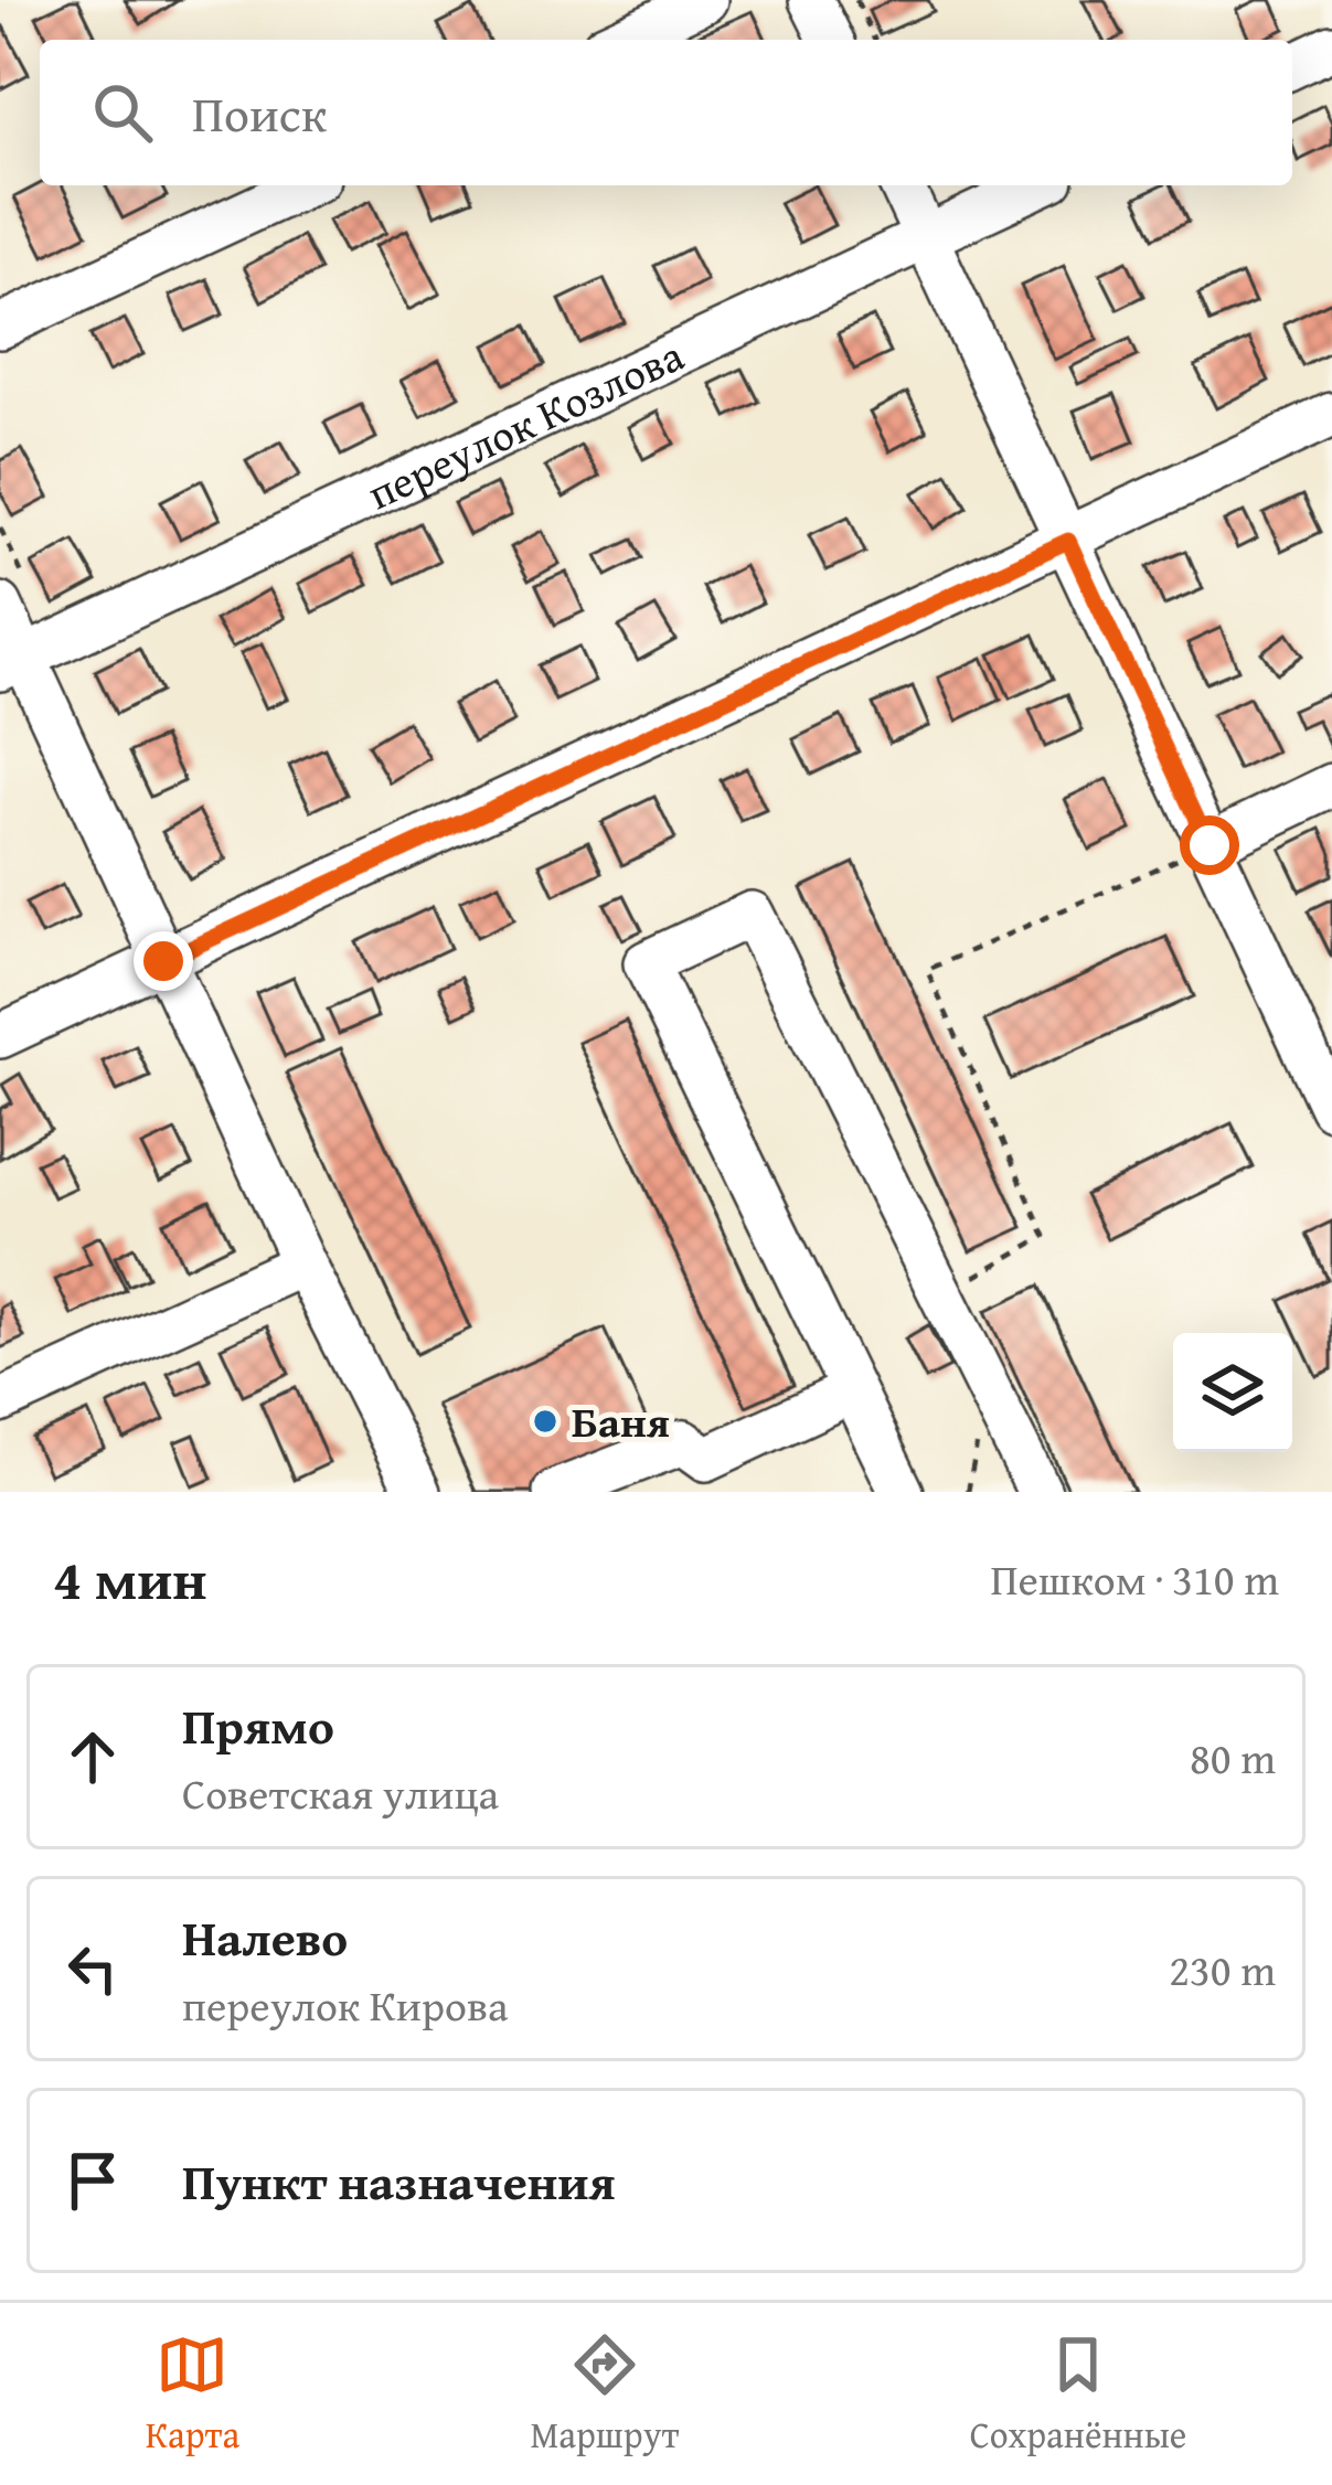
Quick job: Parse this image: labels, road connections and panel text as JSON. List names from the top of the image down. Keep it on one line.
{"streets":{"street":["переулок Козлова"]},"places":["Баня"],"page":{"search":"Поиск","heading":["4 мин","Пешком · 310 m"],"list":[["Прямо","Советская улица","80 m"],["Налево","переулок Кирова","230 m"],"Пункт назначения"],"nav":["Карта","Маршрут","Сохранённые"]}}
